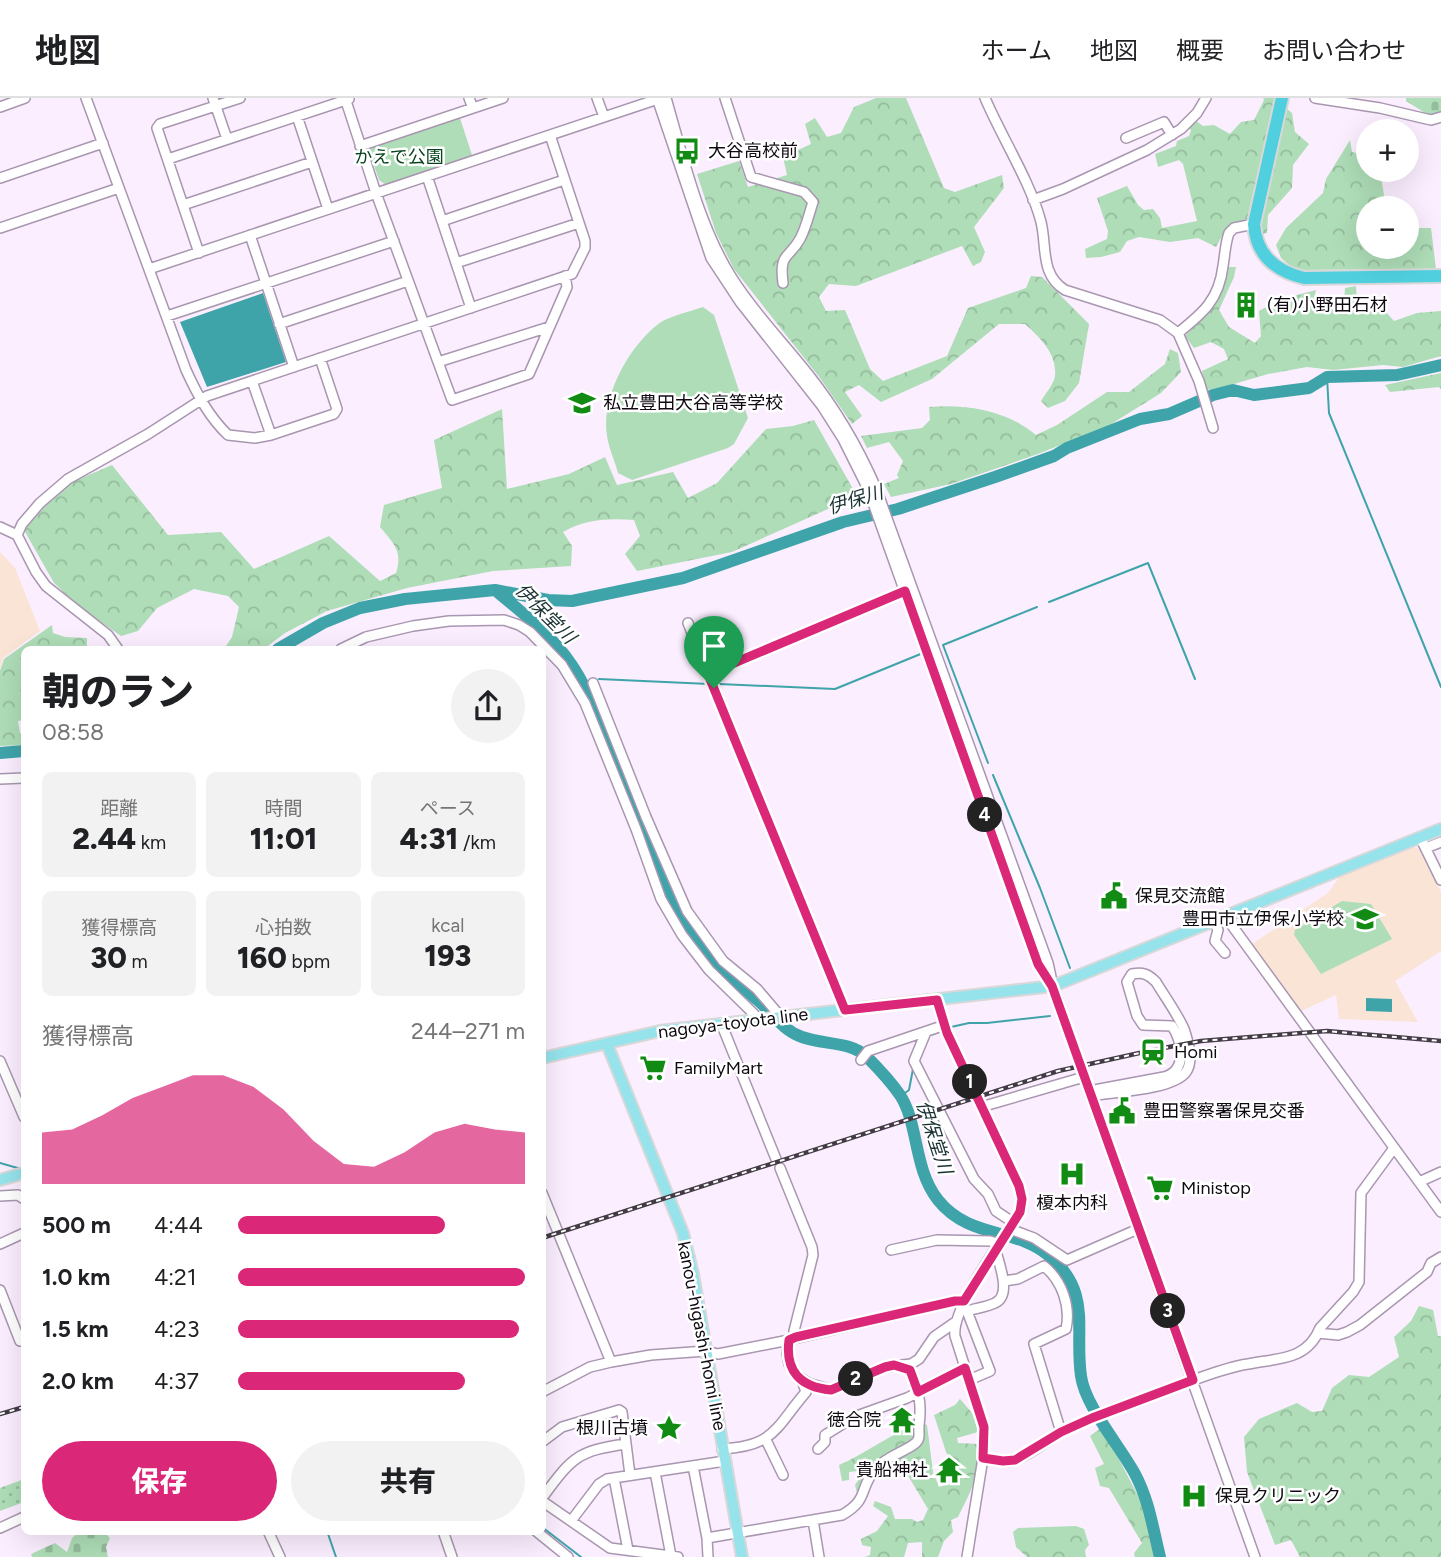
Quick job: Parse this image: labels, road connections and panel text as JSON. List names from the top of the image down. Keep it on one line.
{"streets":{"main road":["nagoya-toyota line","kanou-higashi-homi line"]},"crossings":[["nagoya-toyota line","kanou-higashi-homi line"]],"water":["伊保川","伊保堂川"],"parks":["かえで公園"],"places":{"bus stop":["大谷高校前"],"building":["(有)小野田石材"],"school or university":["私立豊田大谷高等学校","豊田市立伊保小学校"],"public building":["保見交流館","豊田警察署保見交番"],"station":["Homi"],"supermarket":["FamilyMart","Ministop"],"hospital":["榎本内科","保見クリニック"],"temple":["徳合院","貴船神社"],"place":["根川古墳"]},"page":{"header":"地図","nav":["ホーム","地図","概要","お問い合わせ"],"map_buttons":["+","−"],"heading":["朝のラン","08:58"],"stats":[["距離","2.44 km"],["時間","11:01"],["ペース","4:31 /km"],["獲得標高","30 m"],["心拍数","160 bpm"],["kcal","193"]],"pins":["4","1","3","2"],"chart":["獲得標高","244–271 m"],"list":[{"name":"500 m","note":"4:44"},{"name":"1.0 km","note":"4:21"},{"name":"1.5 km","note":"4:23"},{"name":"2.0 km","note":"4:37"}],"buttons":["保存","共有"]}}
